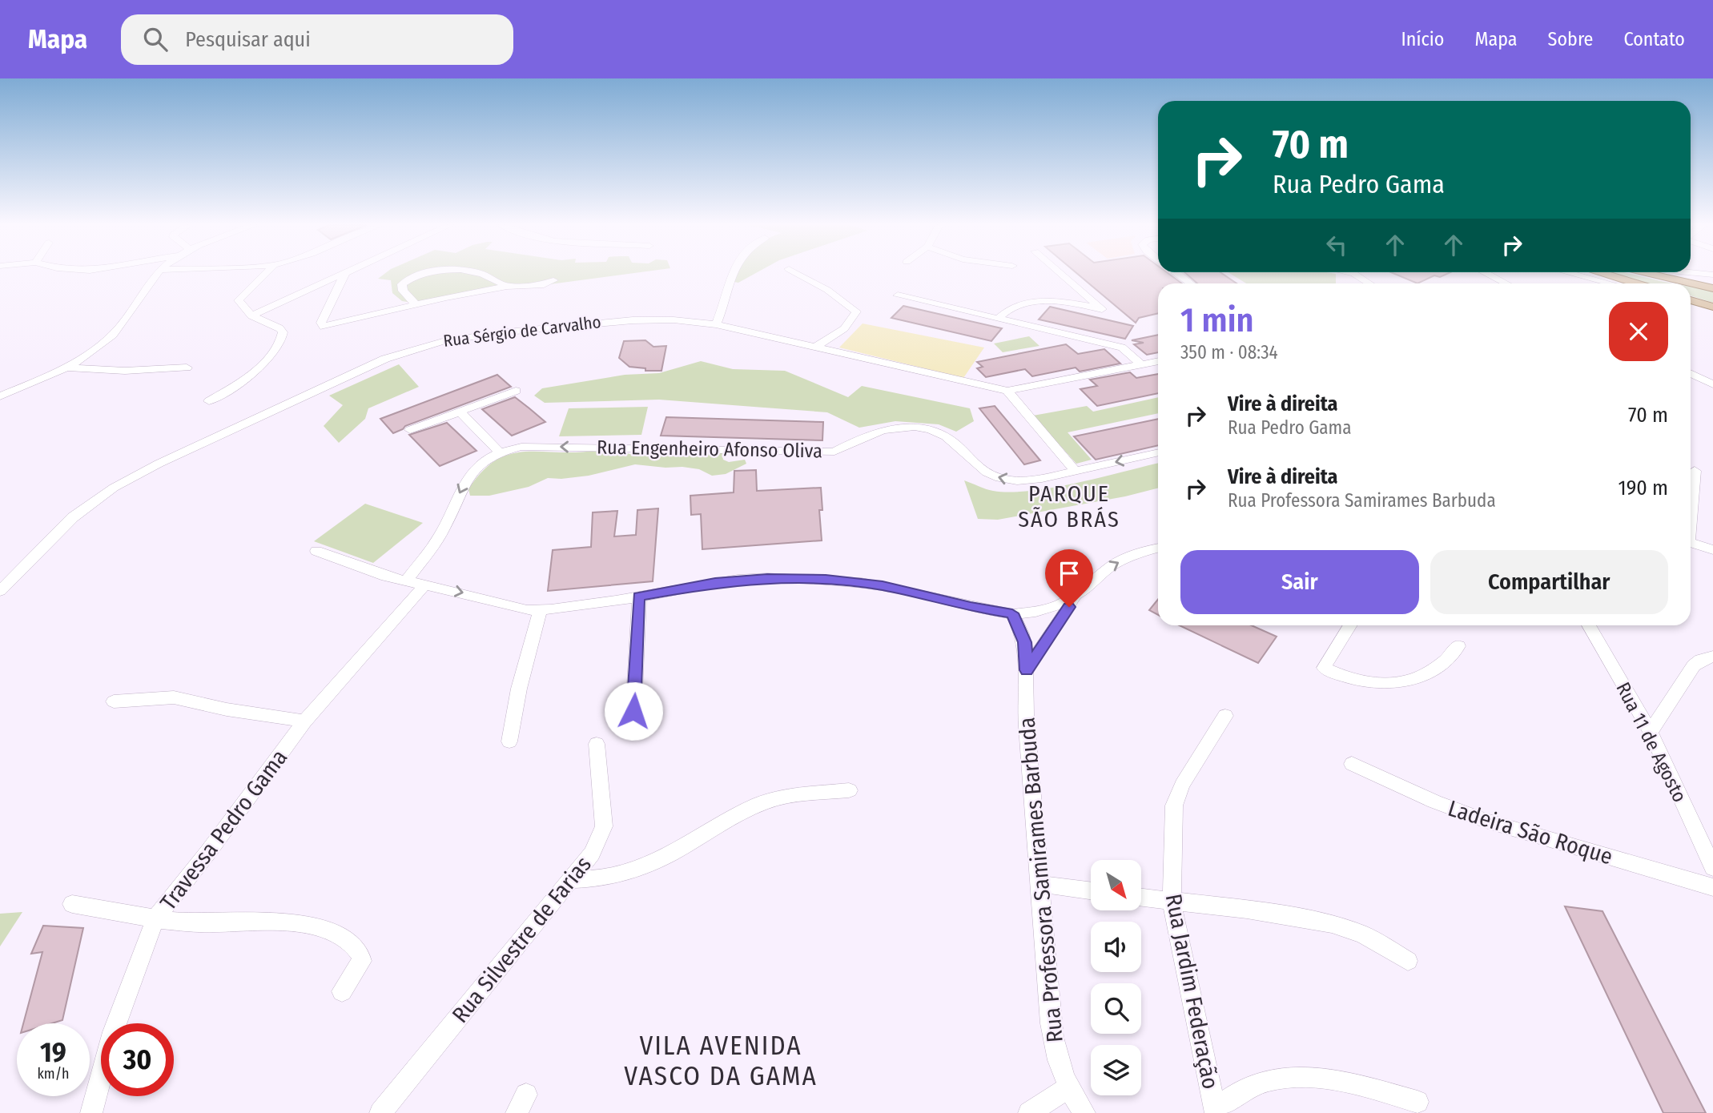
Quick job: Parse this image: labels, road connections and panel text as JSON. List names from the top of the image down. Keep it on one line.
{"streets":{"street":["Rua Sérgio de Carvalho","Rua Engenheiro Afonso Oliva","Rua 11 de Agosto","Travessa Pedro Gama","Ladeira São Roque","Rua Professora Samirames Barbuda","Rua Silvestre de Farias","Rua Jardim Federação"]},"districts":["PARQUE SÃO BRÁS","VILA AVENIDA VASCO DA GAMA"],"north":"bottom right","page":{"header":"Mapa","search":"Pesquisar aqui","nav":["Início","Mapa","Sobre","Contato"],"turn":["70 m","Rua Pedro Gama"],"heading":["1 min","350 m · 08:34"],"list":[{"name":"Vire à direita","note":"Rua Pedro Gama","value":"70 m"},{"name":"Vire à direita","note":"Rua Professora Samirames Barbuda","value":"190 m"}],"buttons":["Sair","Compartilhar"],"speed":"19 km/h","limit":"30"}}
